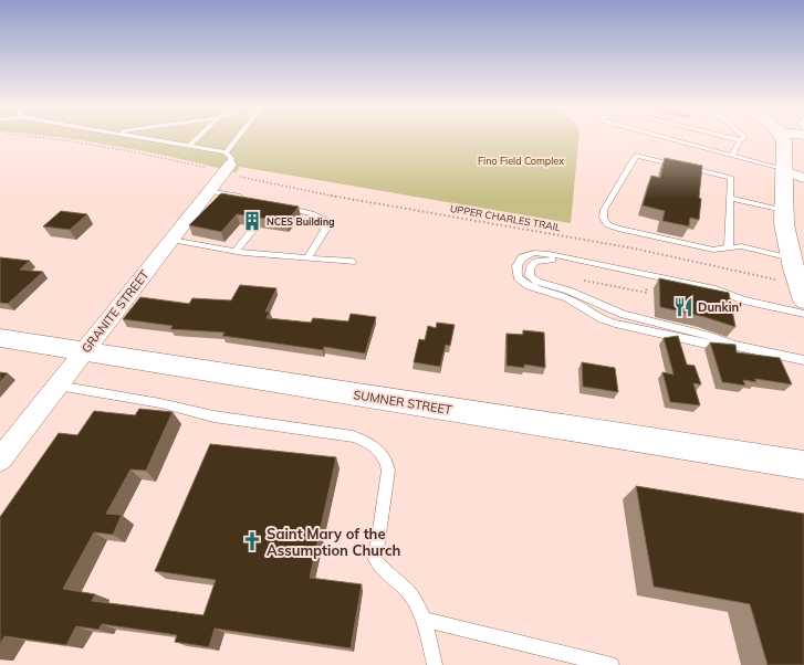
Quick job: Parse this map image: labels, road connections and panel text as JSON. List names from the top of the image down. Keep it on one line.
{"streets":{"street":["GRANITE STREET","SUMNER STREET"],"path":["UPPER CHARLES TRAIL"]},"crossings":[["UPPER CHARLES TRAIL","GRANITE STREET"],["GRANITE STREET","SUMNER STREET"]],"parks":["Fino Field Complex"],"places":{"building":["NCES Building"],"restaurant":["Dunkin'"],"church":["Saint Mary of the Assumption Church"]}}
